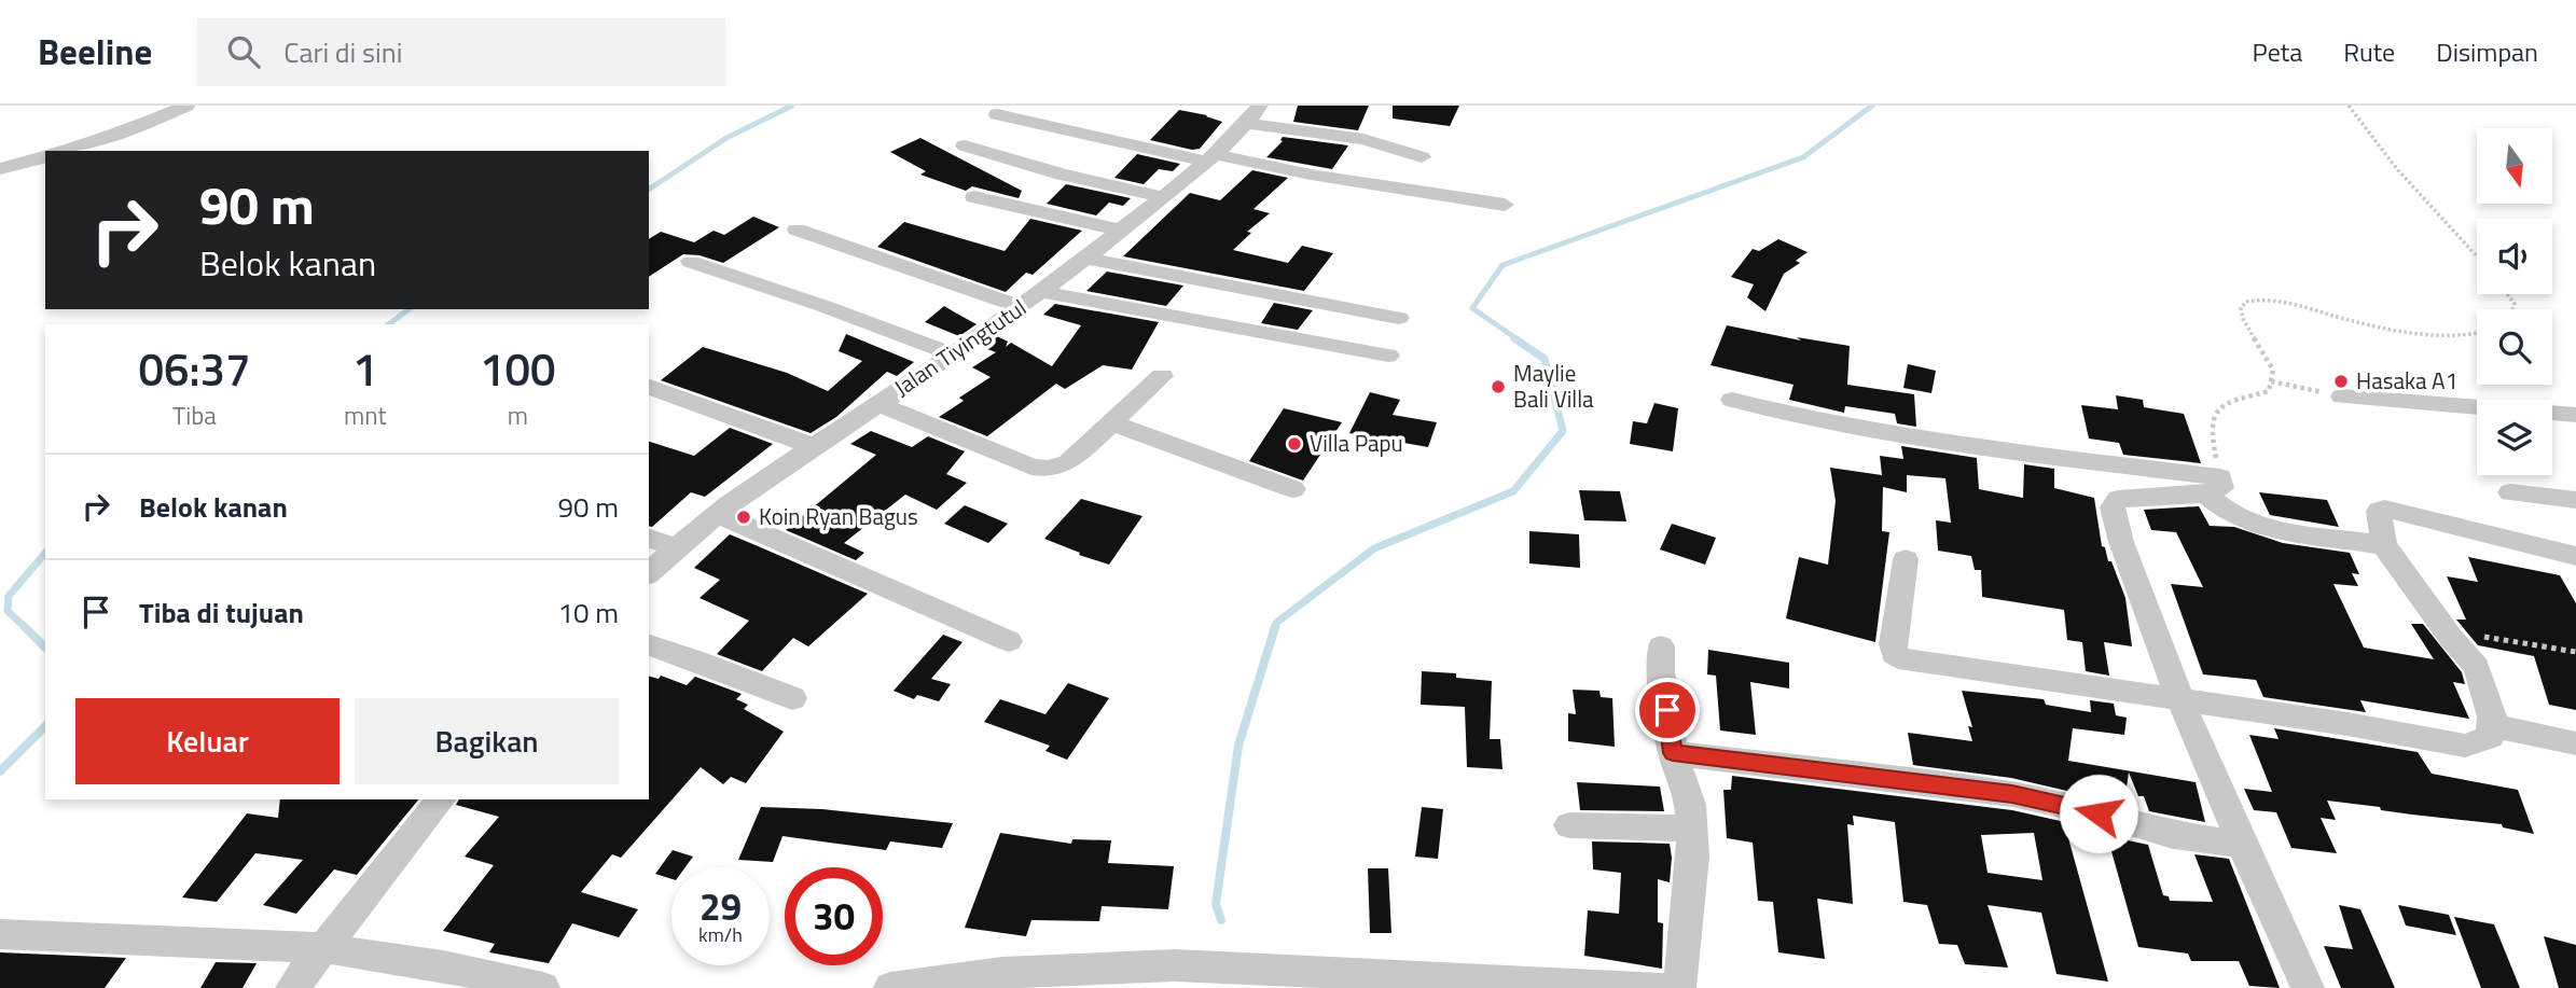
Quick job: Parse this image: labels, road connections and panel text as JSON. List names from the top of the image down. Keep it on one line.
{"streets":{"street":["Jalan Tiyingtutul"]},"places":["Hasaka A1","Maylie Bali Villa","Villa Papu","Koin Ryan Bagus"],"north":"bottom","page":{"header":"Beeline","search":"Cari di sini","nav":["Peta","Rute","Disimpan"],"turn":["90 m","Belok kanan"],"eta":["06:37","Tiba","1","mnt","100","m"],"list":[{"name":"Belok kanan","value":"90 m"},{"name":"Tiba di tujuan","value":"10 m"}],"buttons":["Keluar","Bagikan"],"speed":"29 km/h","limit":"30"}}
